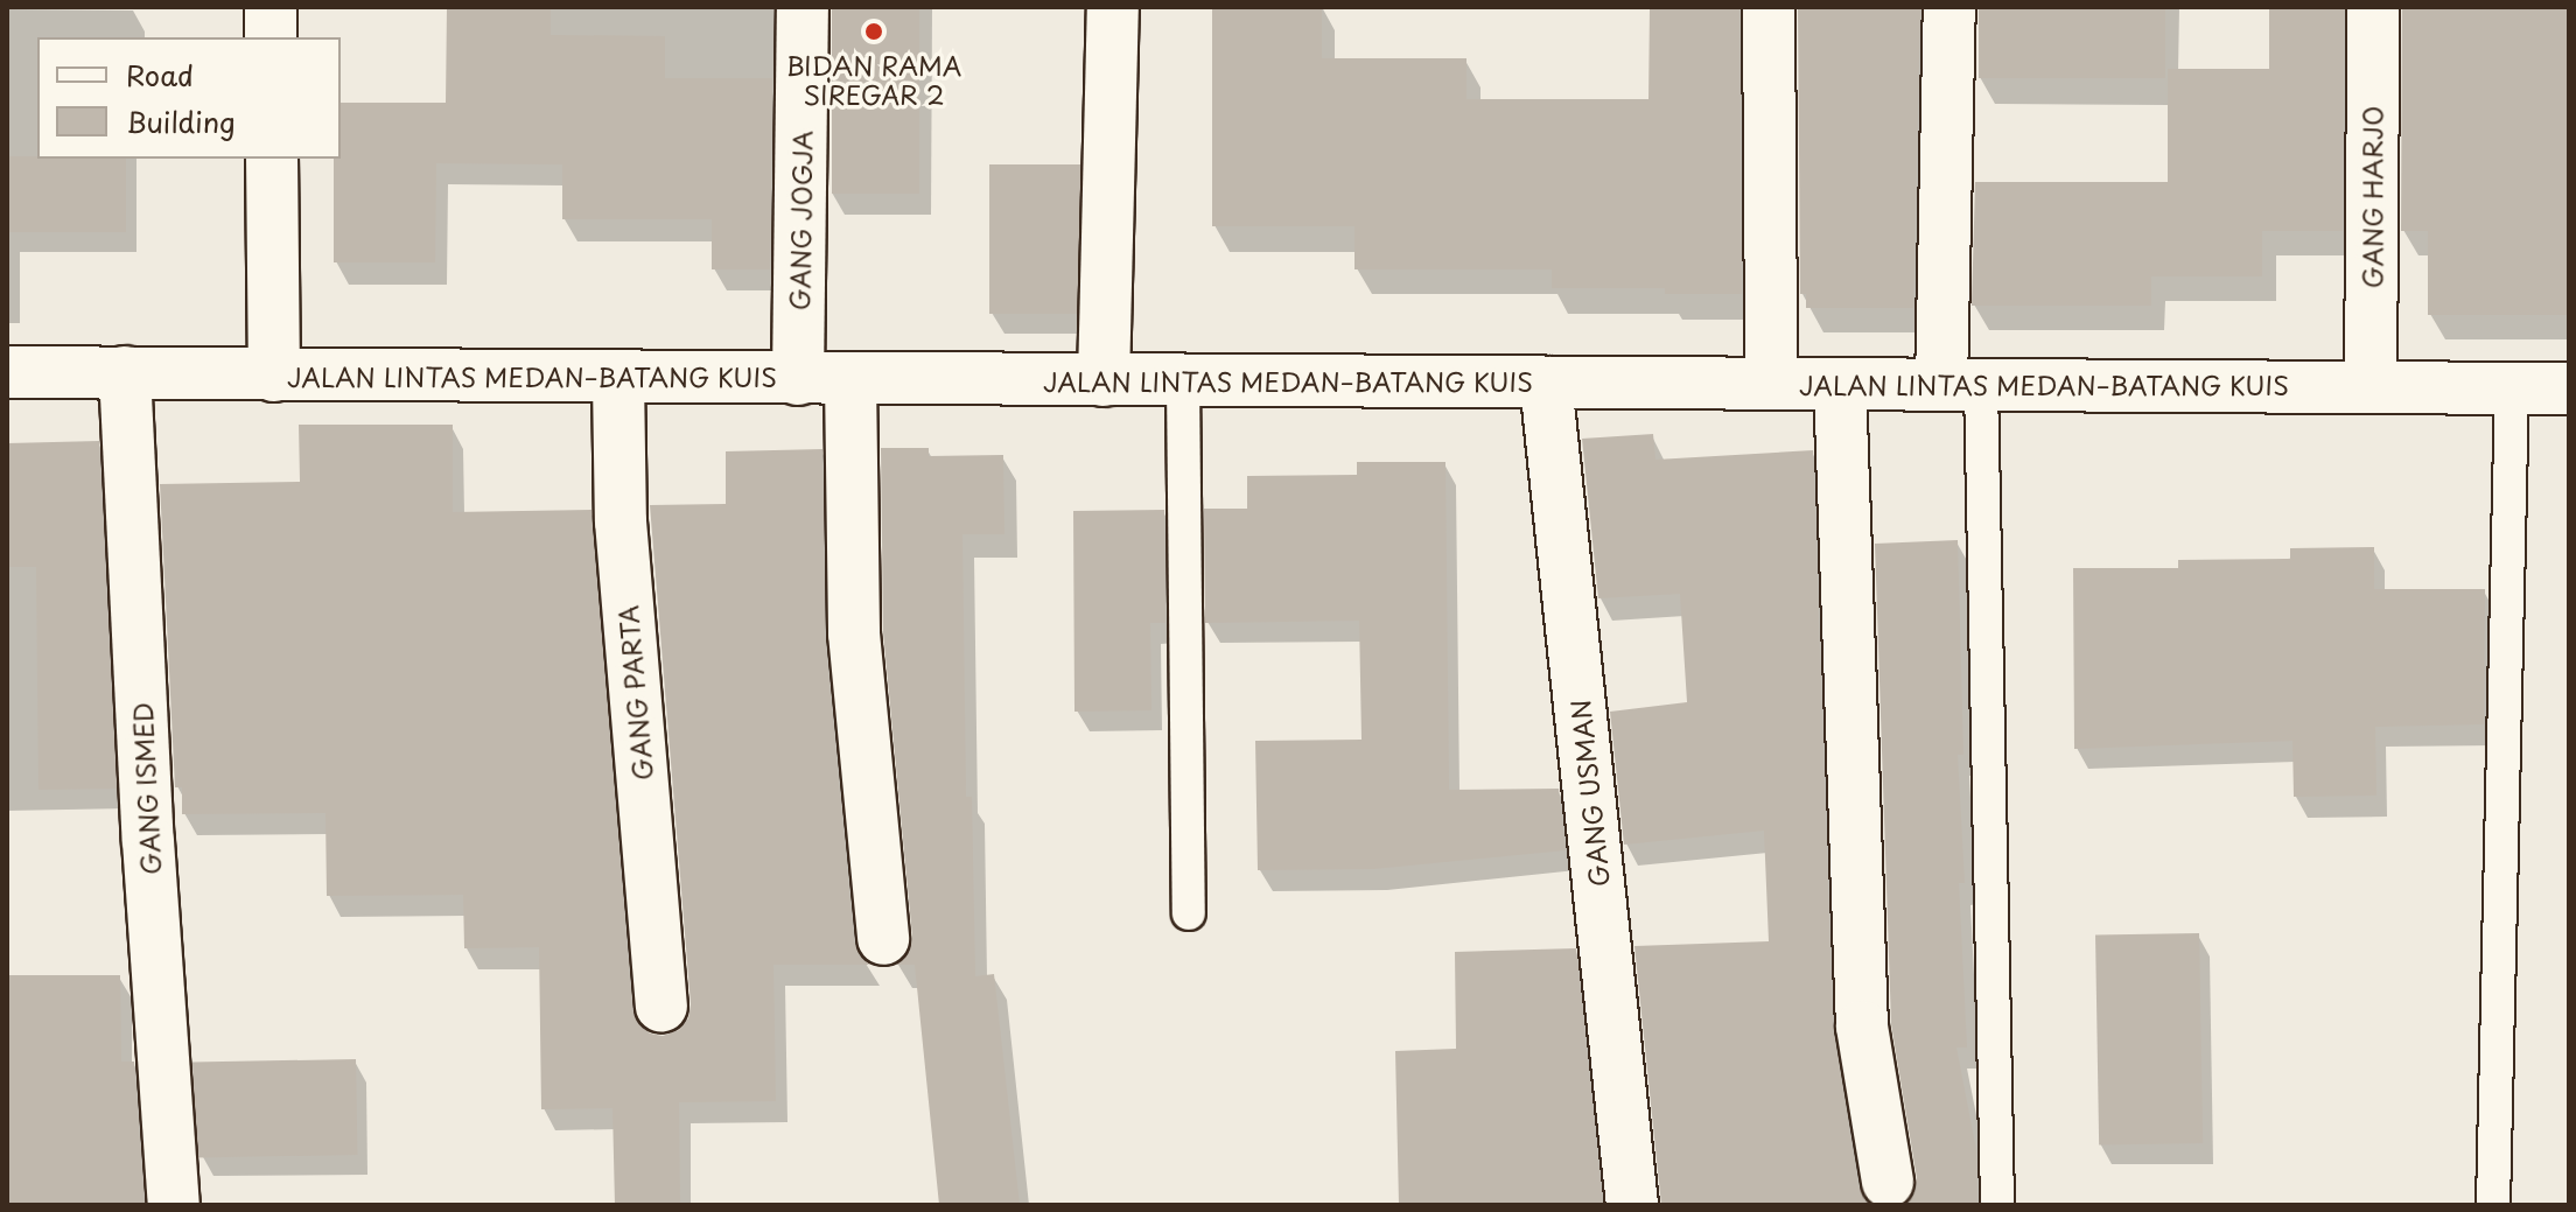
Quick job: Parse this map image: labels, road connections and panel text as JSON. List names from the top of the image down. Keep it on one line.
{"streets":{"main road":["GANG HARJO","GANG JOGJA","JALAN LINTAS MEDAN–BATANG KUIS","GANG PARTA","GANG ISMED","GANG USMAN"]},"crossings":[["GANG HARJO","JALAN LINTAS MEDAN–BATANG KUIS"],["GANG JOGJA","JALAN LINTAS MEDAN–BATANG KUIS"],["JALAN LINTAS MEDAN–BATANG KUIS","GANG PARTA"],["JALAN LINTAS MEDAN–BATANG KUIS","GANG ISMED"],["JALAN LINTAS MEDAN–BATANG KUIS","GANG USMAN"]],"places":["BIDAN RAMA SIREGAR 2"],"legend":["Road","Building"]}
